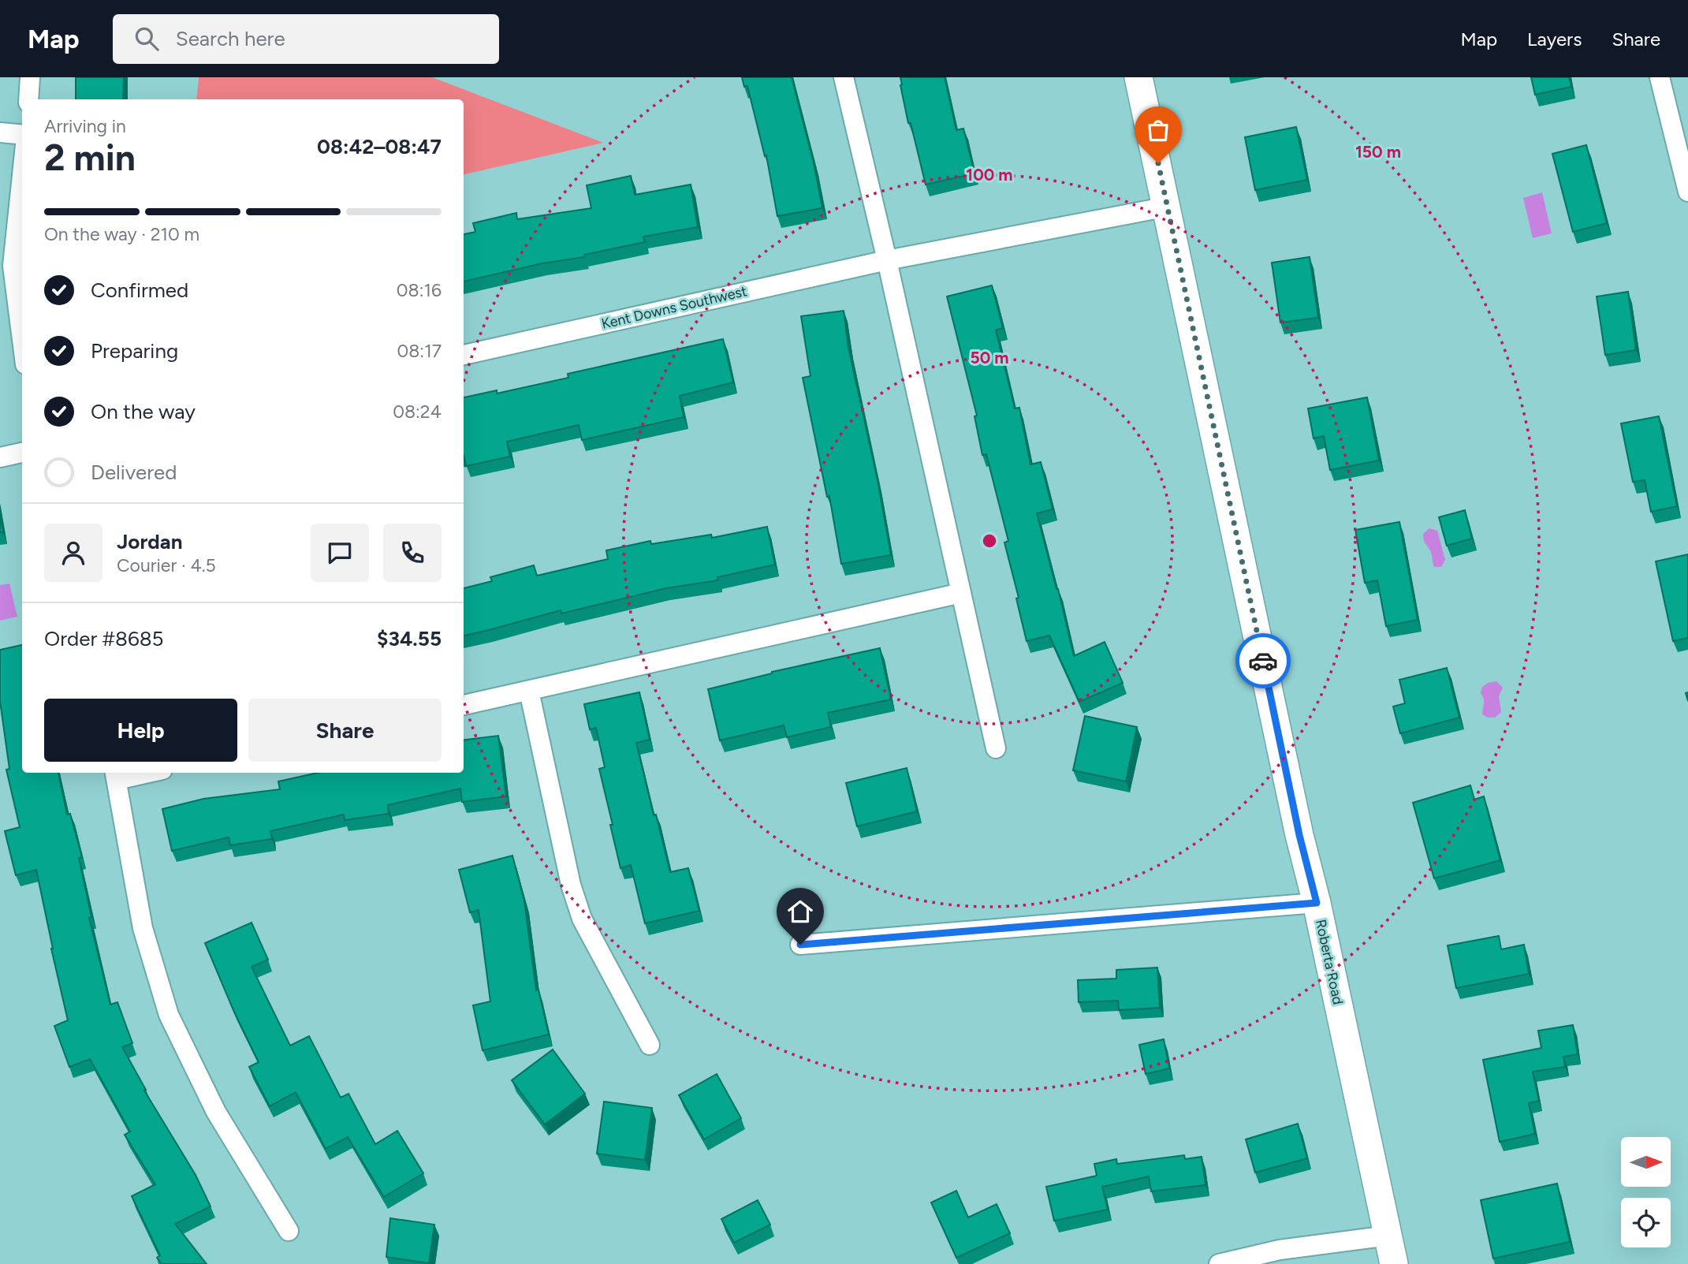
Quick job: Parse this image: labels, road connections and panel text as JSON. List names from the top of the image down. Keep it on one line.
{"streets":{"street":["Kent Downs Southwest","Roberta Road"]},"crossings":[["Kent Downs Southwest","Roberta Road"]],"north":"right","page":{"header":"Map","search":"Search here","nav":["Map","Layers","Share"],"heading":["2 min","Arriving in","08:42–08:47"],"panel":["Jordan","Courier · 4.5","Order #8685","$34.55"],"bar":"On the way · 210 m","list":[["Confirmed","08:16"],["Preparing","08:17"],["On the way","08:24"],"Delivered"],"buttons":["Help","Share"]},"rings":["150 m","100 m","50 m"]}
